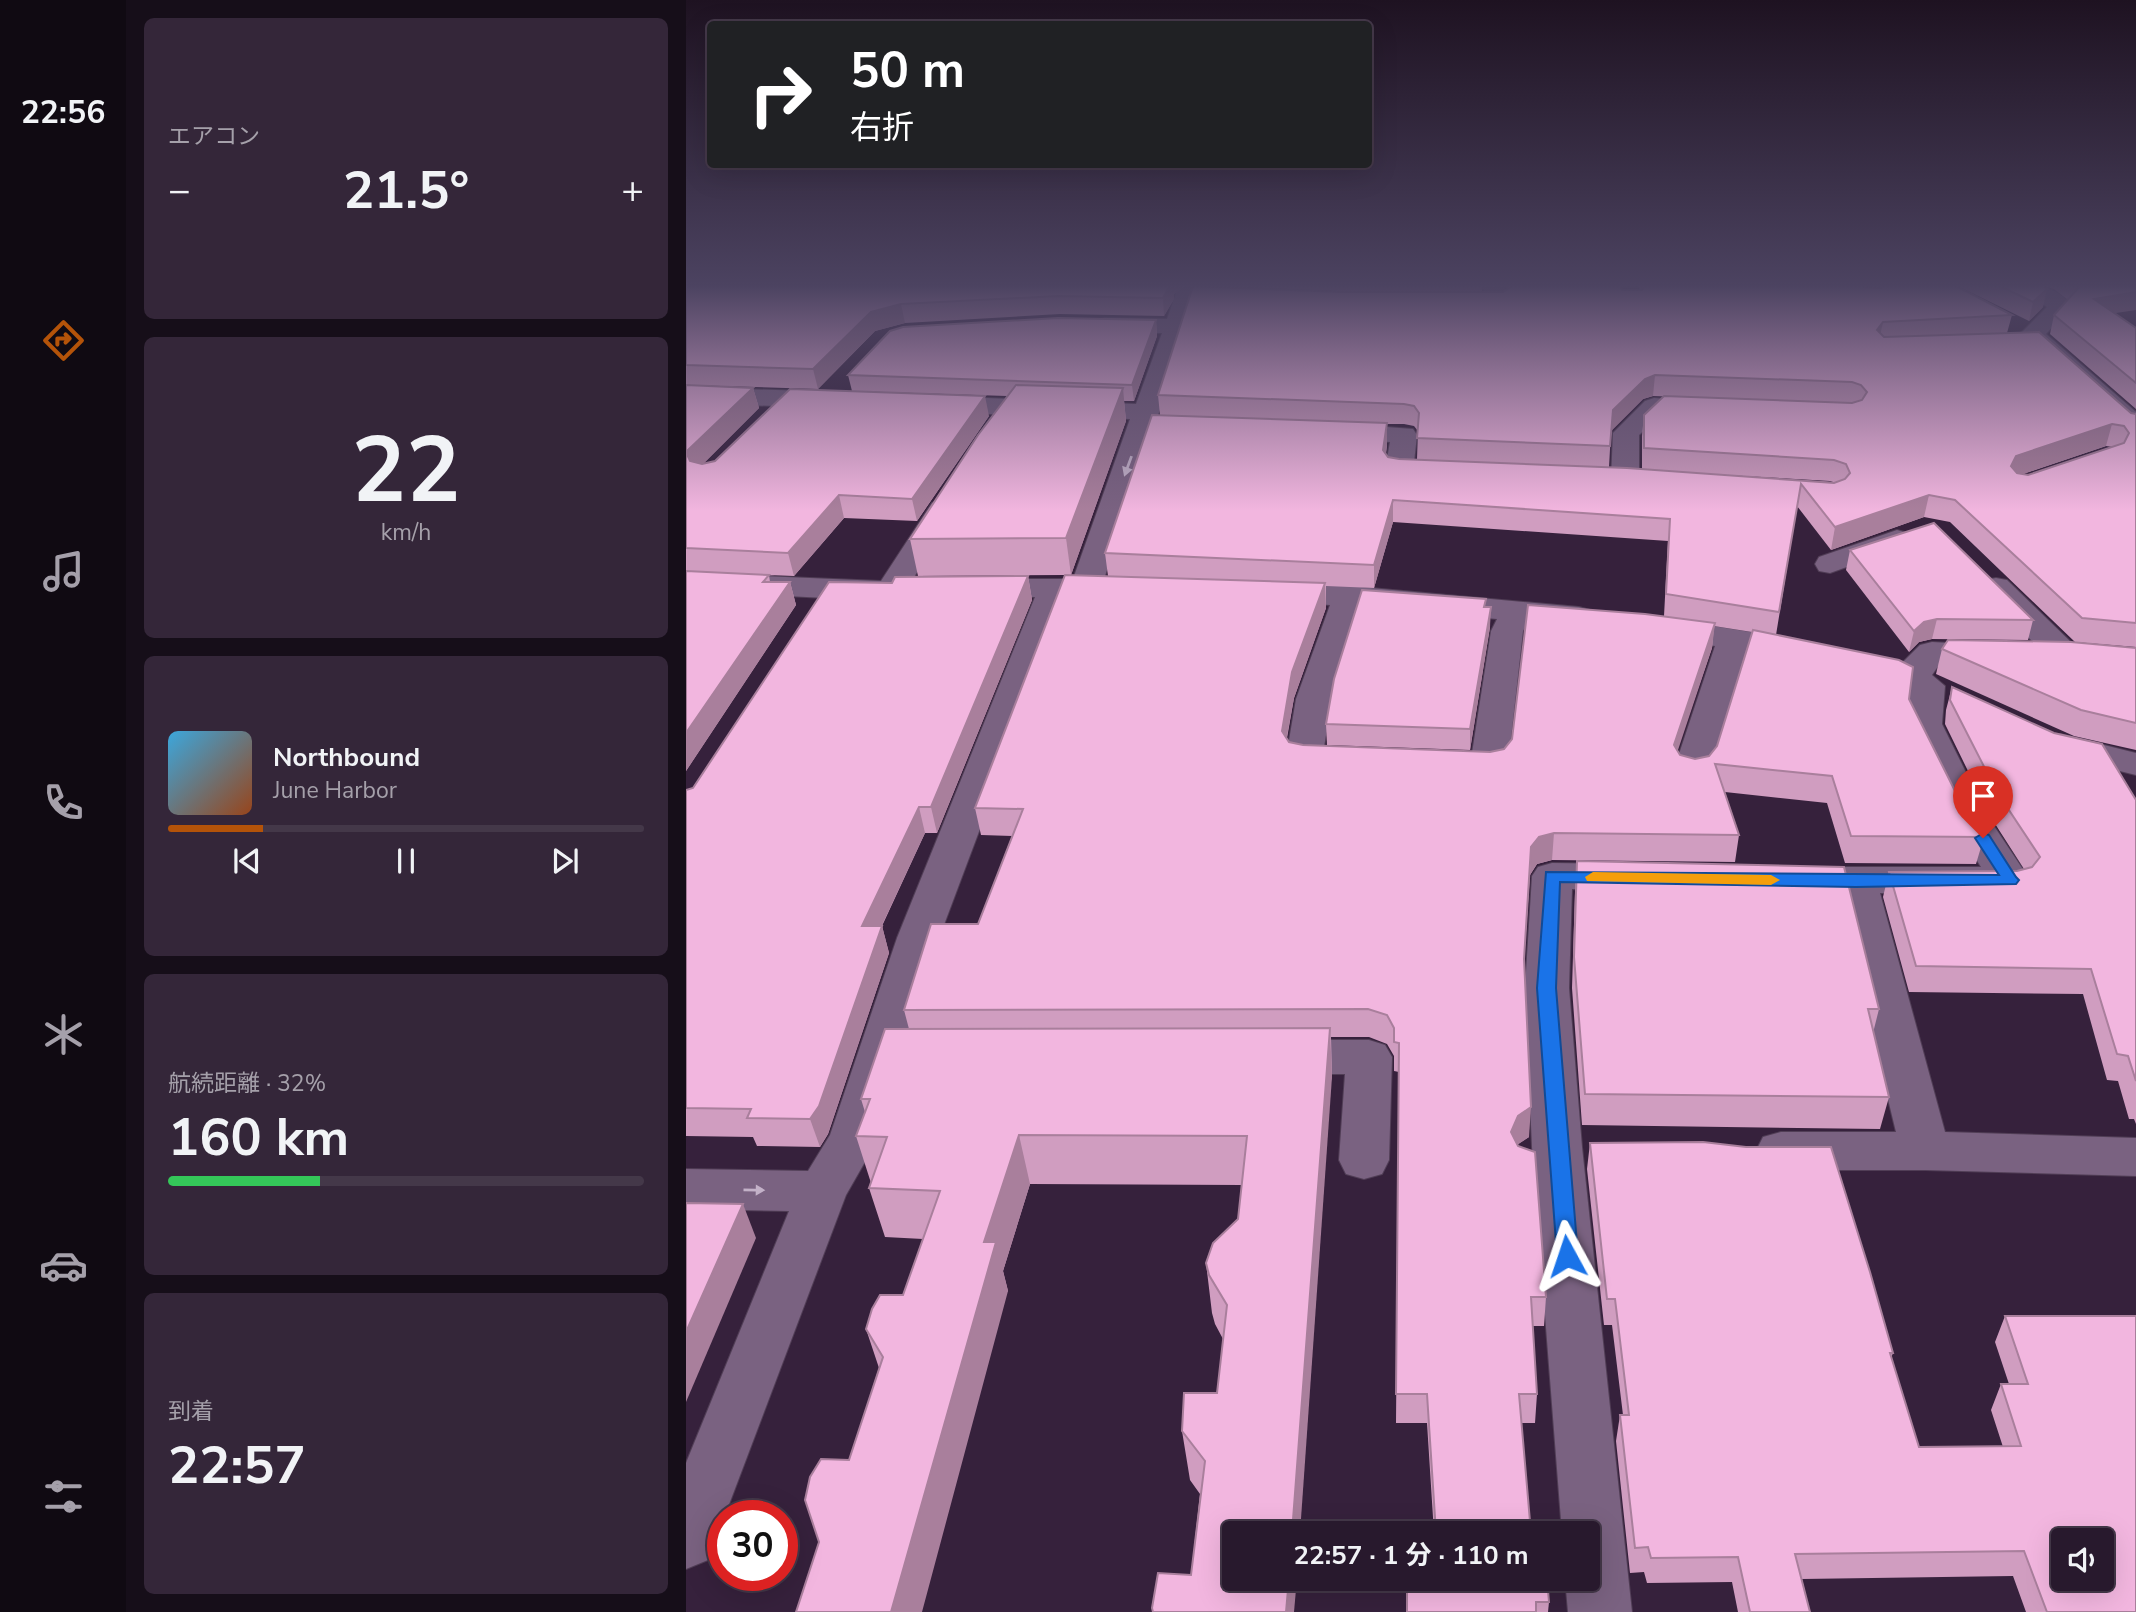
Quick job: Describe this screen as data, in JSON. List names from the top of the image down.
{
  "page": {
    "tabs": "22:56",
    "tile": [
      "エアコン",
      ["22", "km/h"],
      ["航続距離 · 32%", "160 km"],
      ["到着", "22:57"]
    ],
    "turn": ["50 m", "右折"],
    "heat": ["−", "21.5°", "+"],
    "song": ["Northbound", "June Harbor"],
    "limit": "30",
    "trip": "22:57 · 1 分 · 110 m"
  }
}
